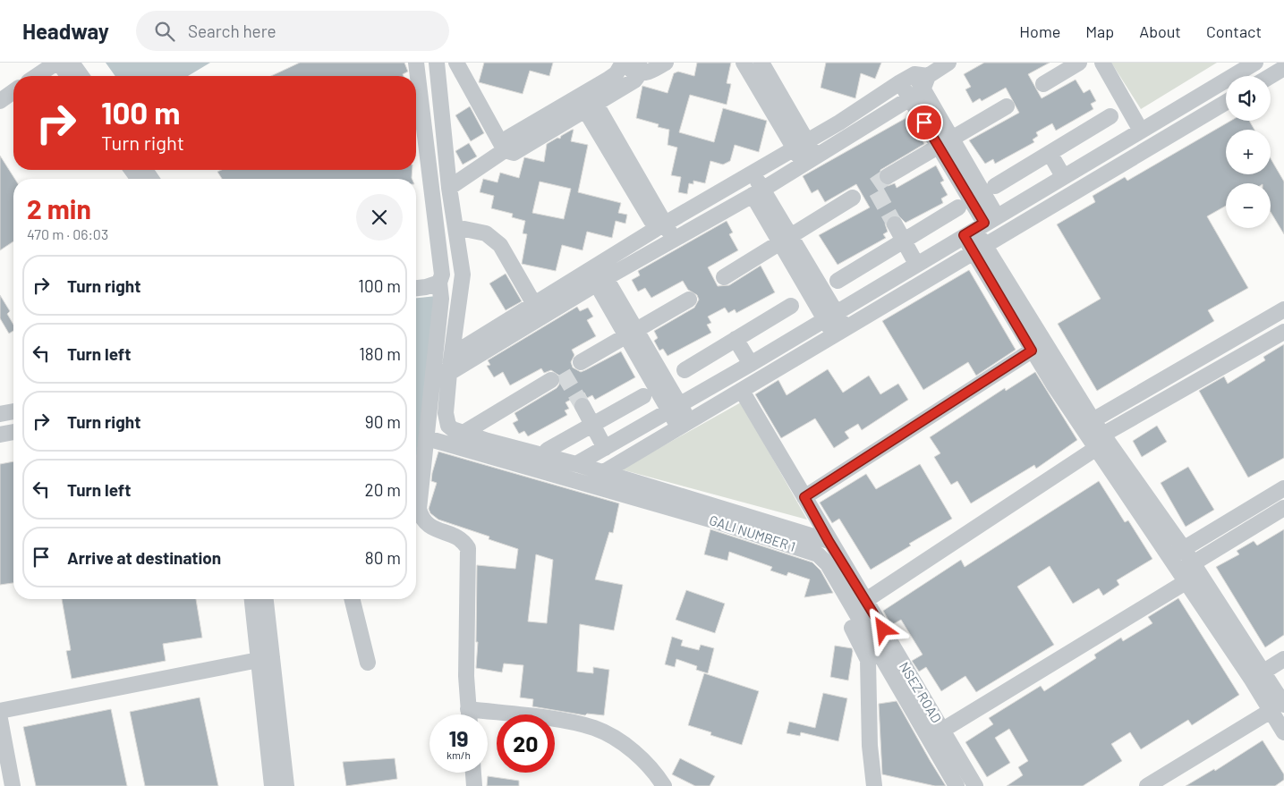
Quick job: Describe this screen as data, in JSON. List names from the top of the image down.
{
  "streets": {
    "street": ["GALI NUMBER 1", "NSEZ ROAD"]
  },
  "page": {
    "header": "Headway",
    "search": "Search here",
    "nav": [
      "Home",
      "Map",
      "About",
      "Contact"
    ],
    "map_buttons": ["+", "−"],
    "turn": ["100 m", "Turn right"],
    "heading": ["2 min", "470 m · 06:03"],
    "list": [
      {
        "name": "Turn right",
        "value": "100 m"
      },
      {
        "name": "Turn left",
        "value": "180 m"
      },
      {
        "name": "Turn right",
        "value": "90 m"
      },
      {
        "name": "Turn left",
        "value": "20 m"
      },
      {
        "name": "Arrive at destination",
        "value": "80 m"
      }
    ],
    "speed": "19 km/h",
    "limit": "20"
  }
}
